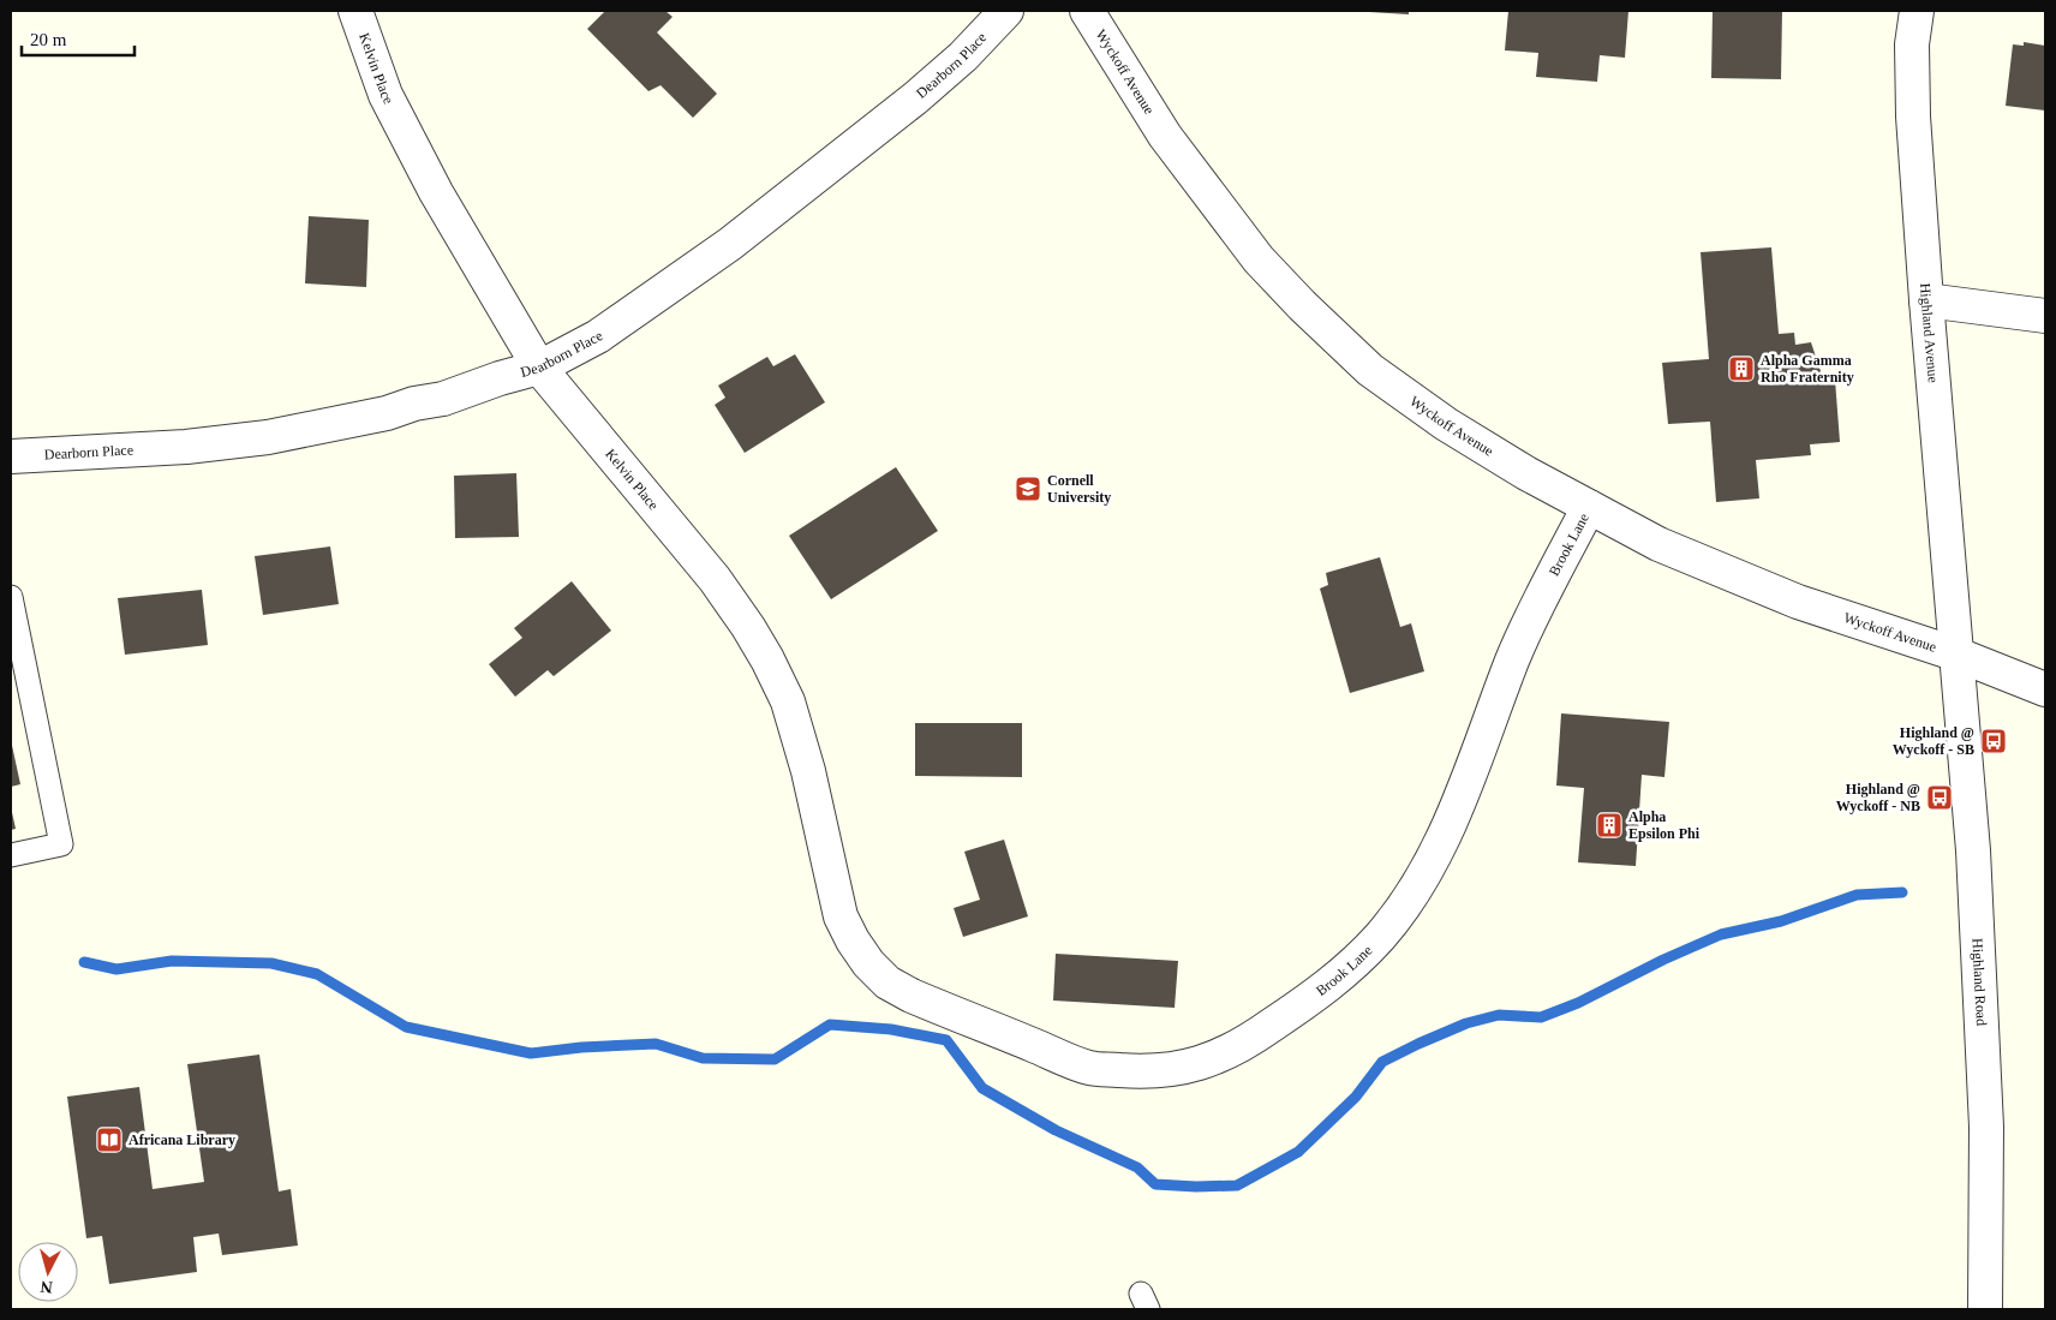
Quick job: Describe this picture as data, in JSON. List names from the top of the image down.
{
  "streets": {
    "street": [
      "Dearborn Place",
      "Kelvin Place",
      "Wyckoff Avenue",
      "Highland Avenue",
      "Brook Lane",
      "Highland Road"
    ]
  },
  "crossings": [
    ["Dearborn Place", "Kelvin Place"],
    ["Kelvin Place", "Brook Lane"],
    ["Wyckoff Avenue", "Highland Avenue"],
    ["Wyckoff Avenue", "Brook Lane"],
    ["Wyckoff Avenue", "Highland Road"],
    ["Highland Avenue", "Highland Road"]
  ],
  "places": {
    "building": ["Alpha Gamma Rho Fraternity", "Alpha Epsilon Phi"],
    "school or university": ["Cornell University"],
    "bus stop": ["Highland @ Wyckoff - SB", "Highland @ Wyckoff - NB"],
    "library": ["Africana Library"]
  },
  "scale_bar": "20 m",
  "north": "bottom"
}
